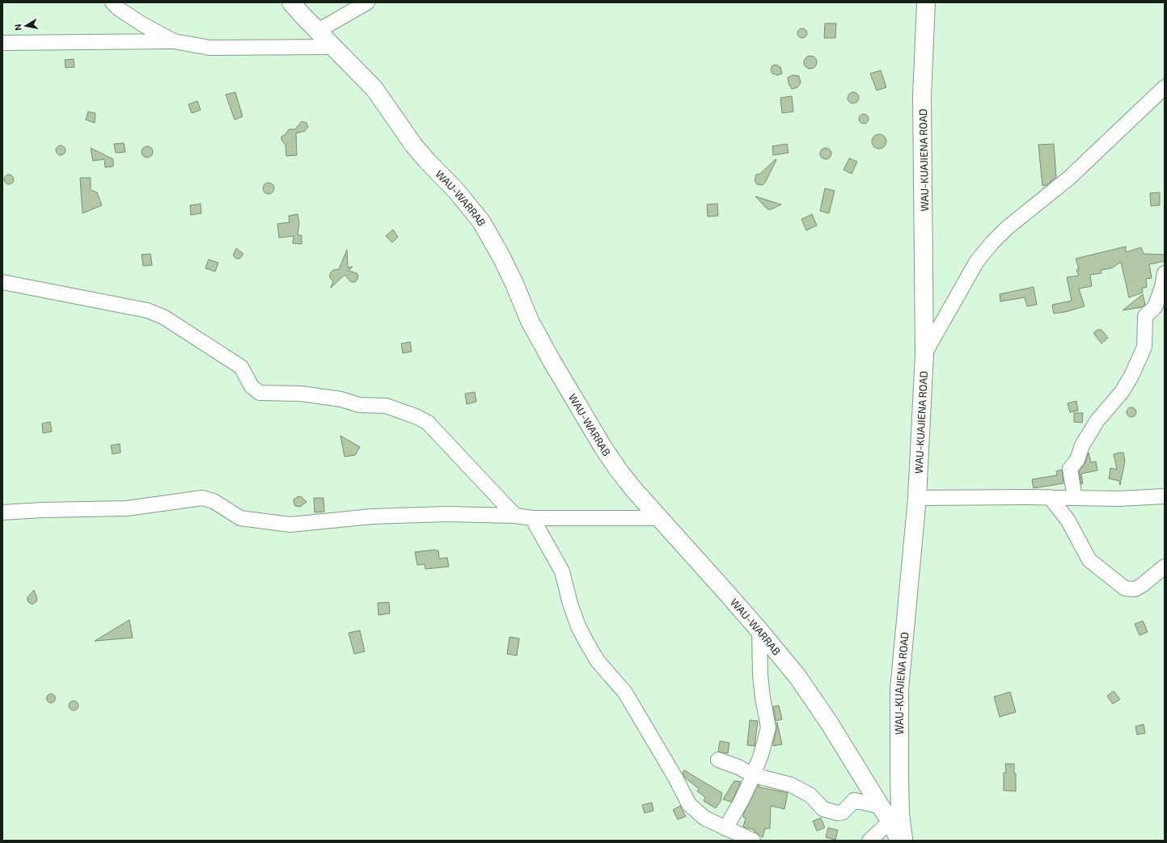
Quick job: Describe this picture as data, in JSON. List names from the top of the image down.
{
  "streets": {
    "main road": ["WAU-KUAJIENA ROAD", "WAU-WARRAB"]
  },
  "north": "left"
}
